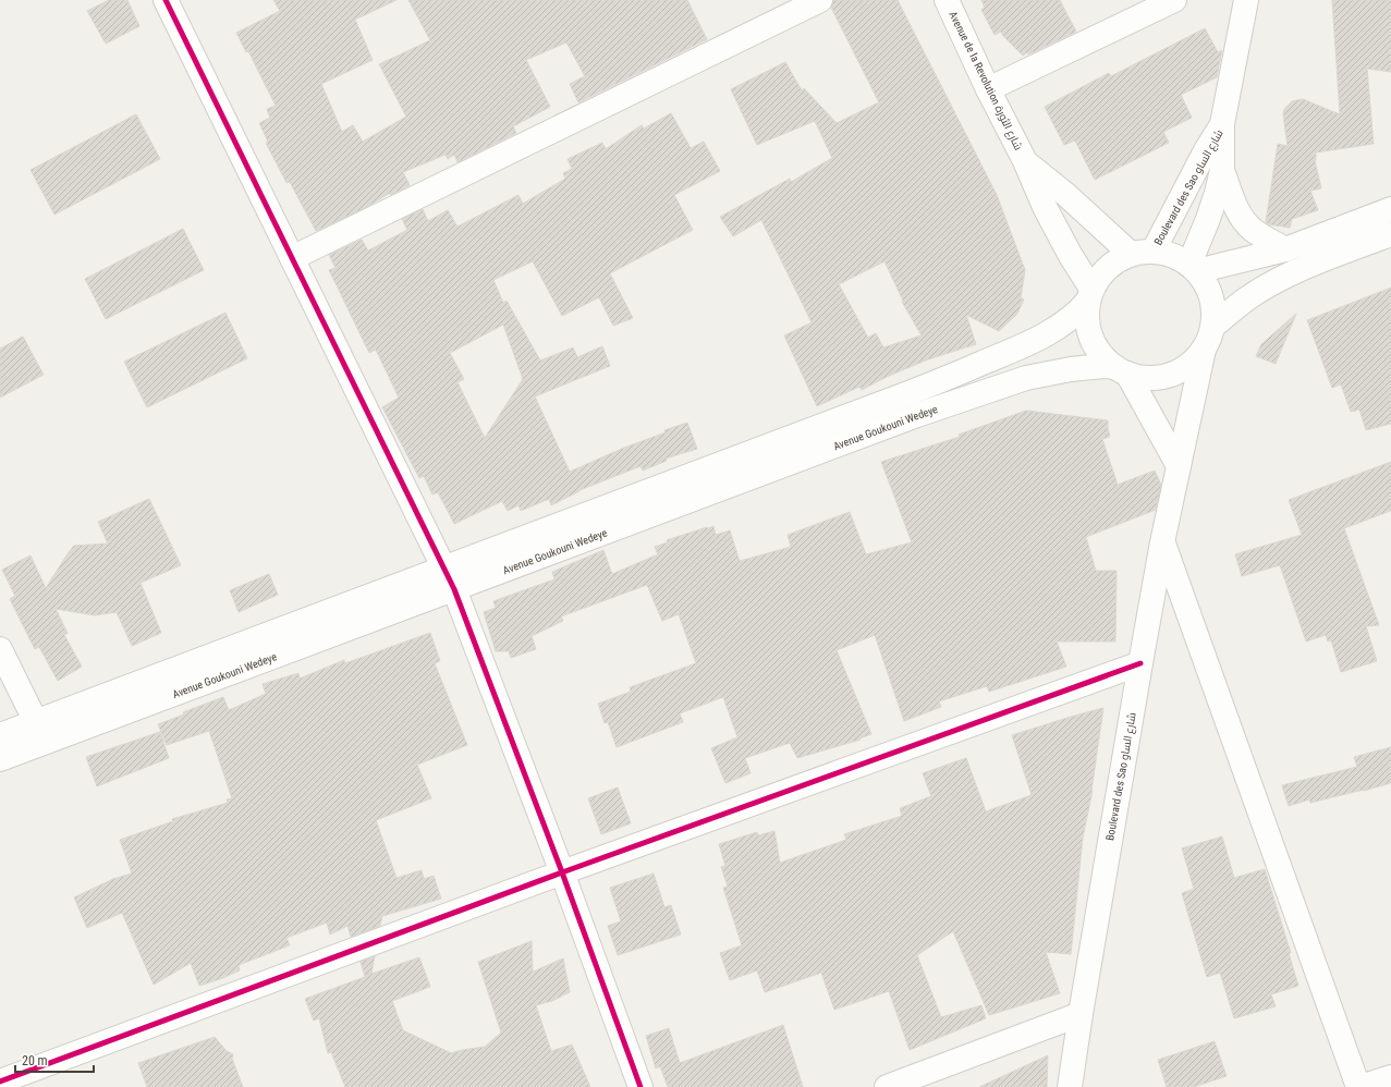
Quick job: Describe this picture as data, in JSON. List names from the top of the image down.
{
  "streets": {
    "street": ["Avenue de la Revolution شارع الثورة", "Boulevard des Sao شارع الساو", "Avenue Goukouni Wedeye"]
  },
  "crossings": [
    ["Avenue de la Revolution شارع الثورة", "Boulevard des Sao شارع الساو"],
    ["Avenue de la Revolution شارع الثورة", "Avenue Goukouni Wedeye"],
    ["Boulevard des Sao شارع الساو", "Avenue Goukouni Wedeye"]
  ],
  "scale_bar": "20 m"
}
